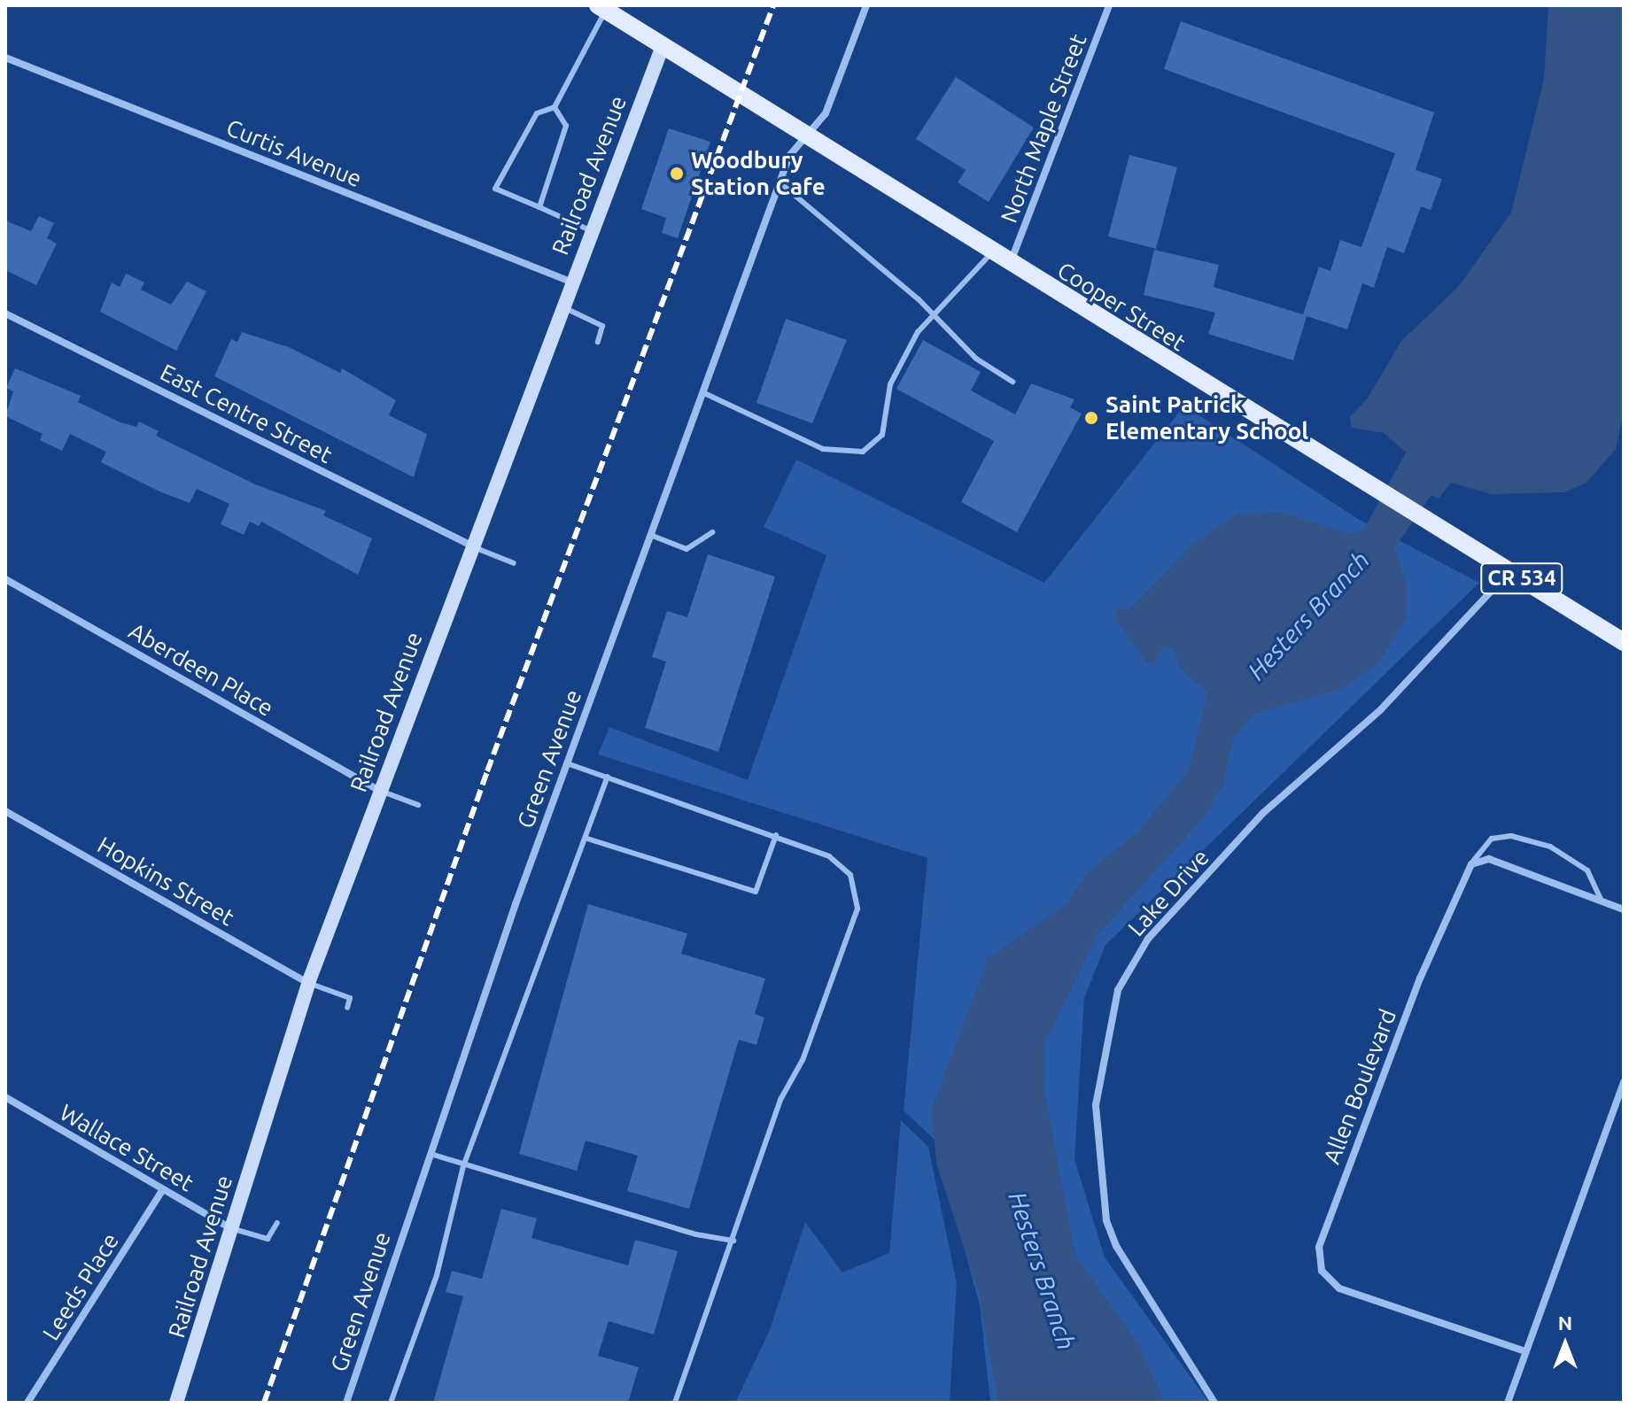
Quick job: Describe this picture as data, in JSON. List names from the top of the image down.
{
  "streets": {
    "main road": ["Cooper Street", "CR 534"],
    "street": [
      "North Maple Street",
      "Curtis Avenue",
      "Railroad Avenue",
      "East Centre Street",
      "Aberdeen Place",
      "Green Avenue",
      "Hopkins Street",
      "Lake Drive",
      "Allen Boulevard",
      "Wallace Street",
      "Leeds Place"
    ]
  },
  "crossings": [
    ["North Maple Street", "Cooper Street"],
    ["Curtis Avenue", "Railroad Avenue"],
    ["Railroad Avenue", "Cooper Street"],
    ["Railroad Avenue", "East Centre Street"],
    ["Railroad Avenue", "Aberdeen Place"],
    ["Railroad Avenue", "Hopkins Street"],
    ["Railroad Avenue", "Wallace Street"],
    ["Cooper Street", "Green Avenue"],
    ["Cooper Street", "Lake Drive"],
    ["Wallace Street", "Leeds Place"]
  ],
  "water": ["Hesters Branch"],
  "places": ["Woodbury Station Cafe", "Saint Patrick Elementary School"],
  "north": "top"
}
